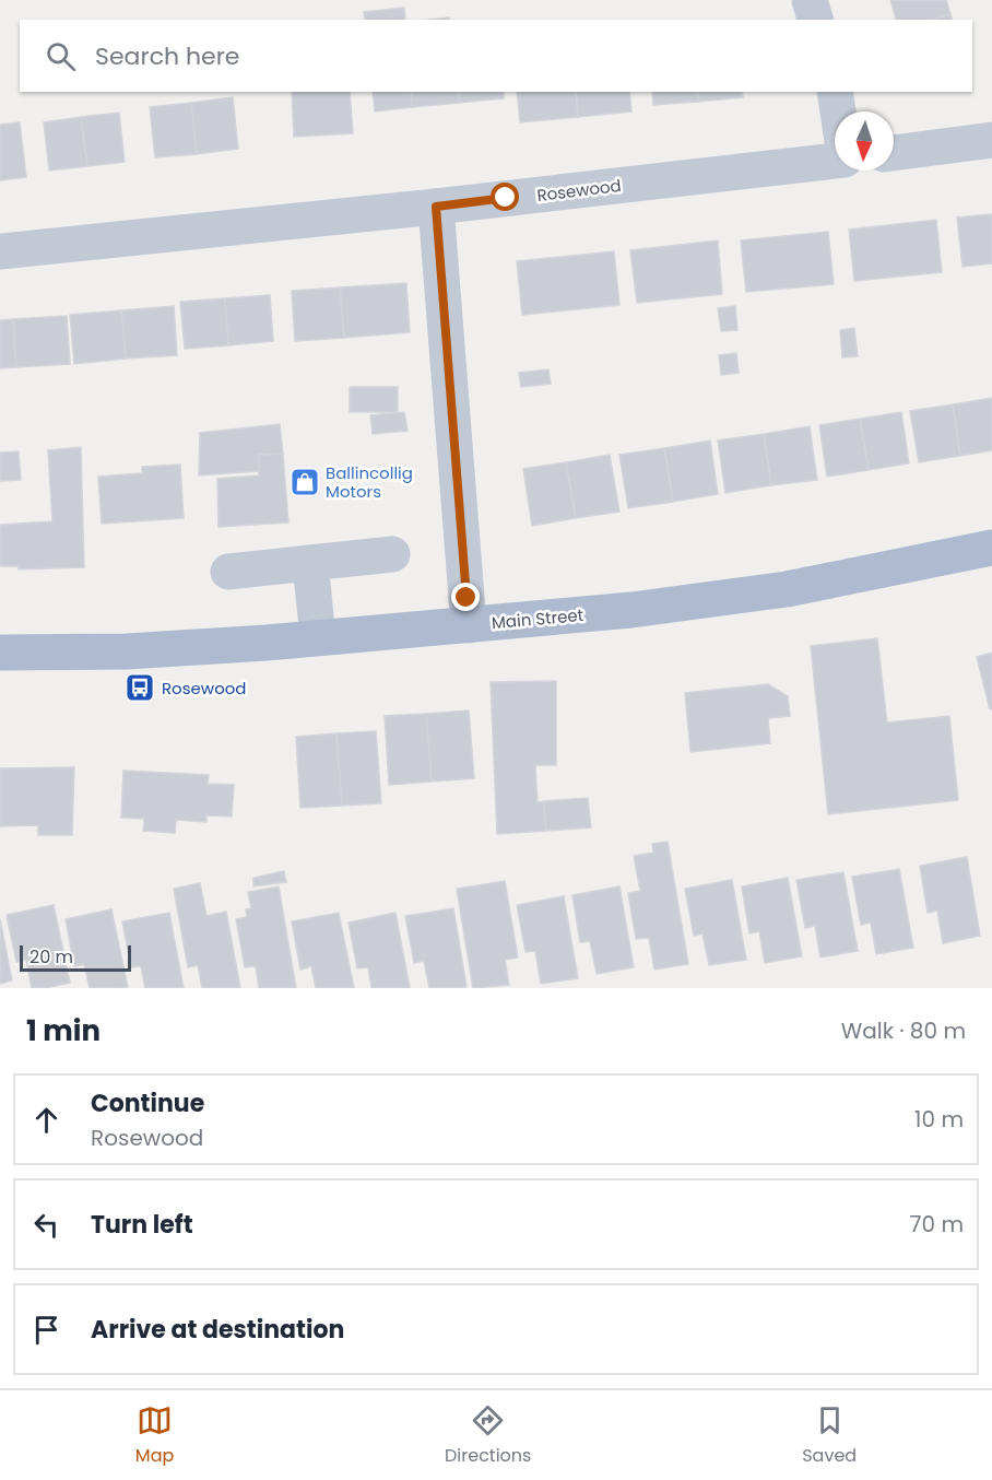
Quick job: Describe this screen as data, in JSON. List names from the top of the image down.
{
  "streets": {
    "main road": ["Main Street"],
    "street": ["Rosewood"]
  },
  "places": {
    "shop": ["Ballincollig Motors"],
    "bus stop": ["Rosewood"]
  },
  "scale_bar": "20 m",
  "north": "bottom",
  "page": {
    "search": "Search here",
    "scale": "20 m",
    "heading": ["1 min", "Walk · 80 m"],
    "list": [
      ["Continue", "Rosewood", "10 m"],
      ["Turn left", "70 m"],
      "Arrive at destination"
    ],
    "nav": ["Map", "Directions", "Saved"]
  }
}
